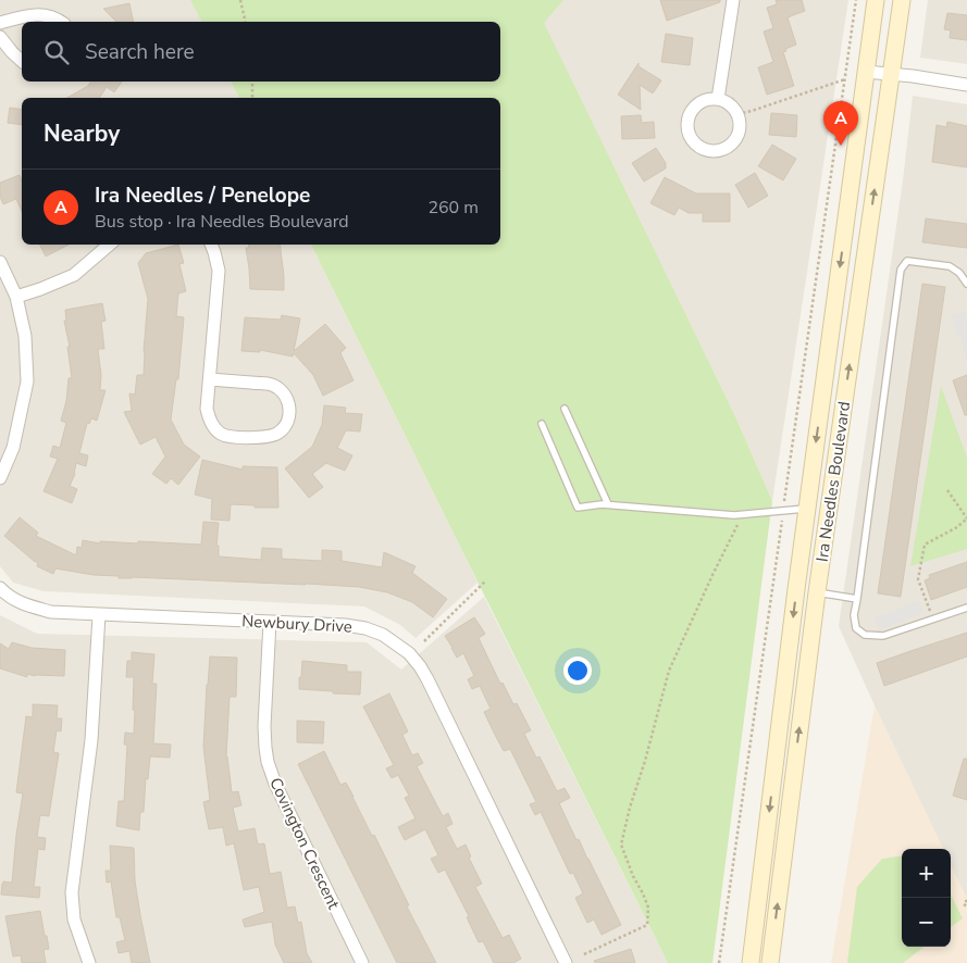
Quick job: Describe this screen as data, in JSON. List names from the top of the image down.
{
  "streets": {
    "main road": ["Ira Needles Boulevard"],
    "street": ["Newbury Drive", "Covington Crescent"]
  },
  "crossings": [
    ["Newbury Drive", "Covington Crescent"]
  ],
  "page": {
    "search": "Search here",
    "heading": "Nearby",
    "pins": "A",
    "list": [
      {
        "mark": "A",
        "name": "Ira Needles / Penelope",
        "note": "Bus stop · Ira Needles Boulevard",
        "value": "260 m"
      }
    ],
    "map_buttons": ["+", "−"]
  }
}
